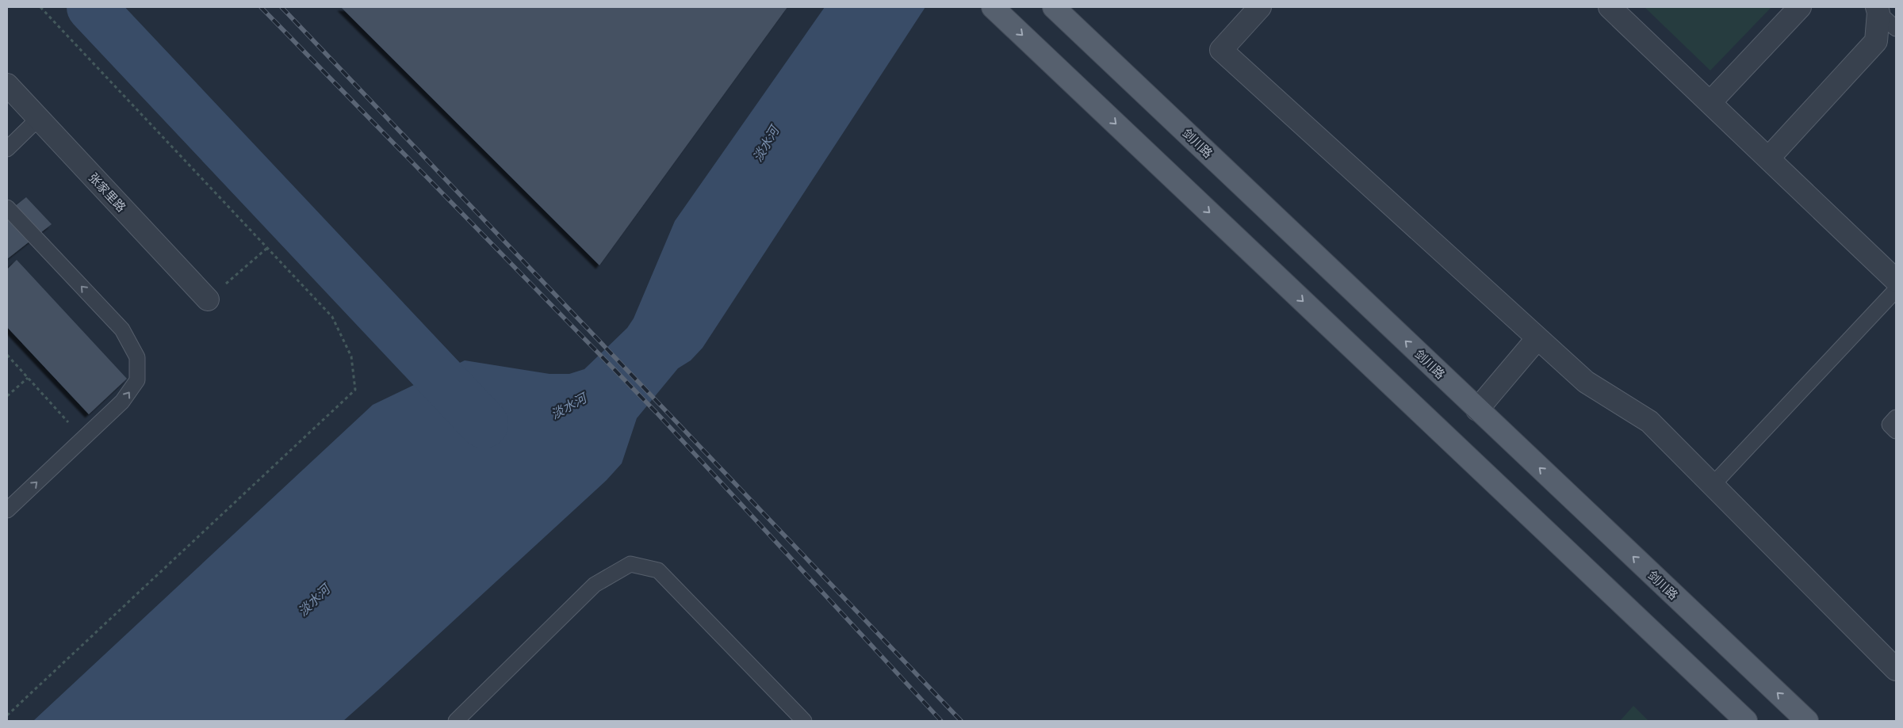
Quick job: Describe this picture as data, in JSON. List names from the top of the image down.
{
  "streets": {
    "main road": ["剑川路"],
    "street": ["张家里路"]
  },
  "water": ["淡水河"]
}
